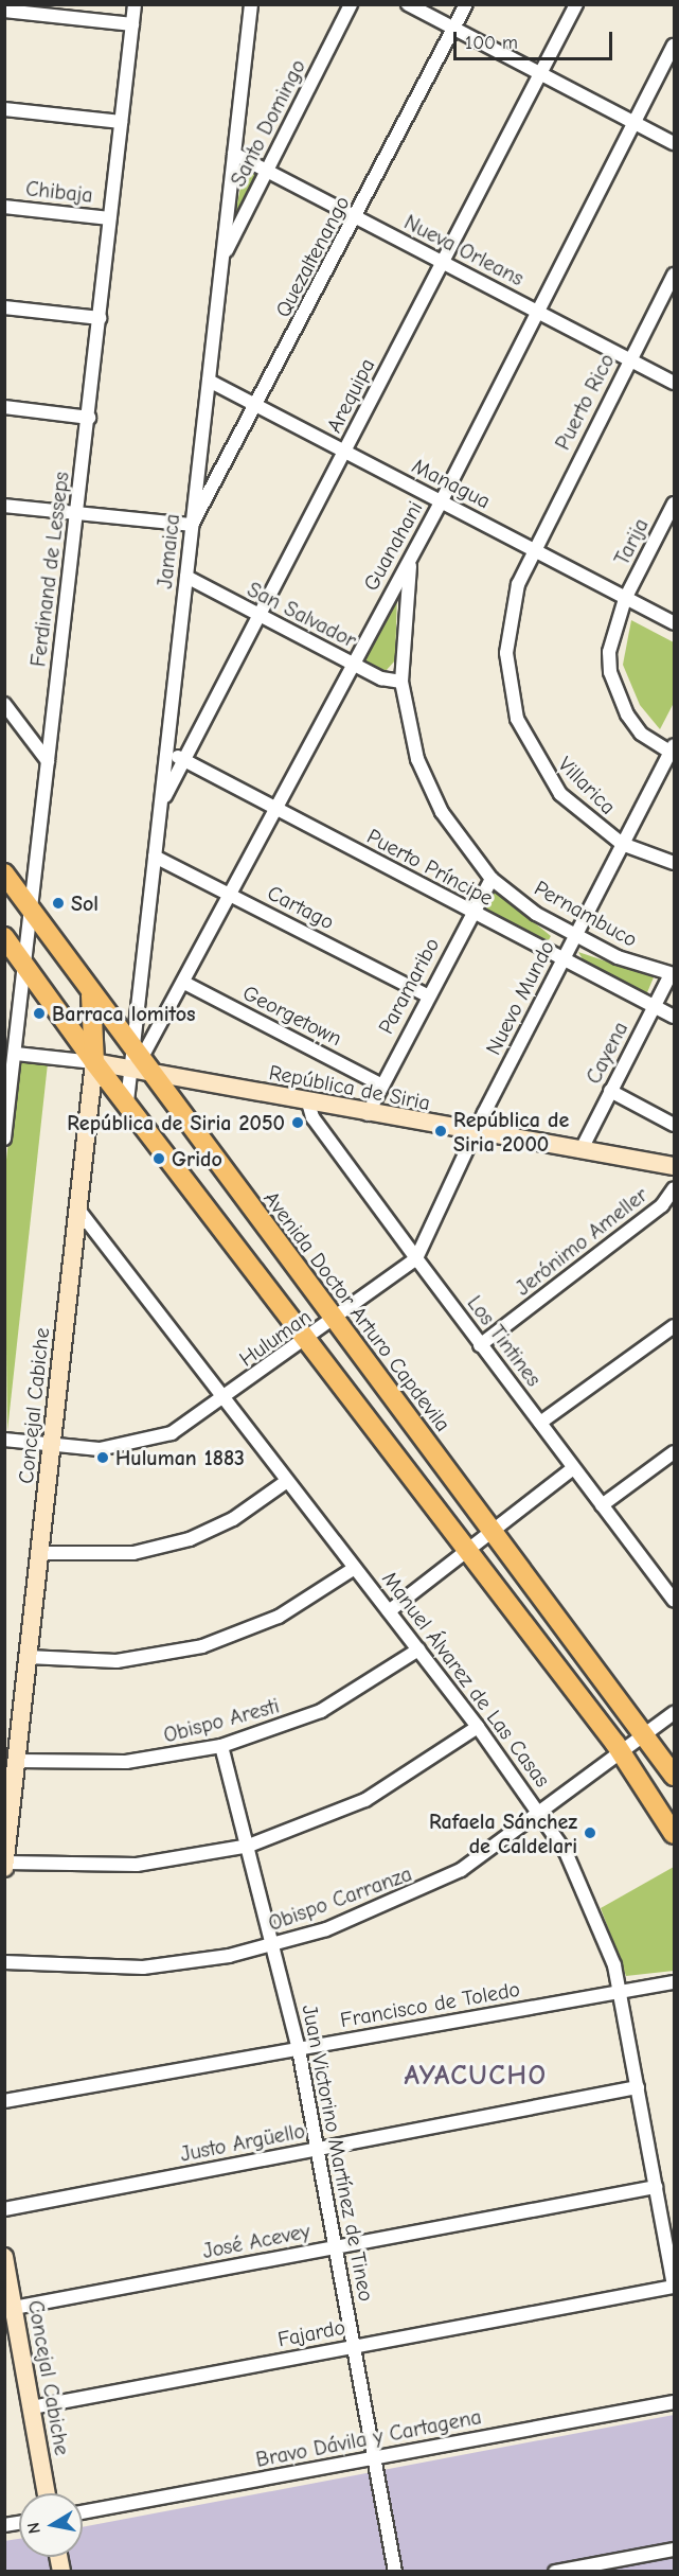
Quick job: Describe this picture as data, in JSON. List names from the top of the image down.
{
  "streets": {
    "main road": ["República de Siria", "Avenida Doctor Arturo Capdevila", "Concejal Cabiche"],
    "street": [
      "Santo Domingo",
      "Chibaja",
      "Nueva Orleans",
      "Quezaltenango",
      "Arequipa",
      "Puerto Rico",
      "Managua",
      "Tarija",
      "Guanahani",
      "Jamaica",
      "Ferdinand de Lesseps",
      "San Salvador",
      "Villarica",
      "Puerto Príncipe",
      "Cartago",
      "Pernambuco",
      "Paramaribo",
      "Nuevo Mundo",
      "Georgetown",
      "Cayena",
      "Jerónimo Ameller",
      "Huluman",
      "Los Tintines",
      "Manuel Álvarez de Las Casas",
      "Obispo Aresti",
      "Obispo Carranza",
      "Francisco de Toledo",
      "Justo Argüello",
      "Juan Victorino Martínez de Tineo",
      "José Acevey",
      "Fajardo",
      "Bravo Dávila y Cartagena"
    ]
  },
  "crossings": [
    ["Santo Domingo", "Nueva Orleans"],
    ["Santo Domingo", "Jamaica"],
    ["Chibaja", "Ferdinand de Lesseps"],
    ["Nueva Orleans", "Quezaltenango"],
    ["Nueva Orleans", "Arequipa"],
    ["Nueva Orleans", "Puerto Rico"],
    ["Nueva Orleans", "Guanahani"],
    ["Nueva Orleans", "Jamaica"],
    ["Quezaltenango", "Managua"],
    ["Quezaltenango", "Jamaica"],
    ["Arequipa", "Managua"],
    ["Arequipa", "Jamaica"],
    ["Arequipa", "San Salvador"],
    ["Arequipa", "Puerto Príncipe"],
    ["Puerto Rico", "Managua"],
    ["Puerto Rico", "Villarica"],
    ["Managua", "Tarija"],
    ["Managua", "Guanahani"],
    ["Managua", "Jamaica"],
    ["Managua", "Villarica"],
    ["Tarija", "Nuevo Mundo"],
    ["Guanahani", "Jamaica"],
    ["Guanahani", "San Salvador"],
    ["Guanahani", "Puerto Príncipe"],
    ["Guanahani", "Cartago"],
    ["Guanahani", "Pernambuco"],
    ["Guanahani", "Georgetown"],
    ["Guanahani", "República de Siria"],
    ["Guanahani", "Avenida Doctor Arturo Capdevila"],
    ["Jamaica", "San Salvador"],
    ["Jamaica", "Puerto Príncipe"],
    ["Jamaica", "Cartago"],
    ["Jamaica", "República de Siria"],
    ["Jamaica", "Avenida Doctor Arturo Capdevila"],
    ["Ferdinand de Lesseps", "República de Siria"],
    ["Ferdinand de Lesseps", "Avenida Doctor Arturo Capdevila"],
    ["San Salvador", "Pernambuco"],
    ["Villarica", "Nuevo Mundo"],
    ["Puerto Príncipe", "Paramaribo"],
    ["Puerto Príncipe", "Nuevo Mundo"],
    ["Puerto Príncipe", "Cayena"],
    ["Cartago", "Paramaribo"],
    ["Pernambuco", "Paramaribo"],
    ["Pernambuco", "Nuevo Mundo"],
    ["Pernambuco", "Cayena"],
    ["Paramaribo", "Georgetown"],
    ["Paramaribo", "República de Siria"],
    ["Nuevo Mundo", "República de Siria"],
    ["Nuevo Mundo", "Huluman"],
    ["Cayena", "República de Siria"],
    ["República de Siria", "Avenida Doctor Arturo Capdevila"],
    ["República de Siria", "Huluman"],
    ["República de Siria", "Los Tintines"],
    ["República de Siria", "Concejal Cabiche"],
    ["Jerónimo Ameller", "Los Tintines"],
    ["Avenida Doctor Arturo Capdevila", "Huluman"],
    ["Avenida Doctor Arturo Capdevila", "Obispo Carranza"],
    ["Huluman", "Los Tintines"],
    ["Huluman", "Concejal Cabiche"],
    ["Huluman", "Manuel Álvarez de Las Casas"],
    ["Concejal Cabiche", "Manuel Álvarez de Las Casas"],
    ["Concejal Cabiche", "Obispo Aresti"],
    ["Concejal Cabiche", "José Acevey"],
    ["Concejal Cabiche", "Fajardo"],
    ["Manuel Álvarez de Las Casas", "Obispo Aresti"],
    ["Manuel Álvarez de Las Casas", "Obispo Carranza"],
    ["Manuel Álvarez de Las Casas", "Francisco de Toledo"],
    ["Manuel Álvarez de Las Casas", "Justo Argüello"],
    ["Manuel Álvarez de Las Casas", "José Acevey"],
    ["Manuel Álvarez de Las Casas", "Fajardo"],
    ["Obispo Aresti", "Juan Victorino Martínez de Tineo"],
    ["Obispo Carranza", "Juan Victorino Martínez de Tineo"],
    ["Francisco de Toledo", "Juan Victorino Martínez de Tineo"],
    ["Justo Argüello", "Juan Victorino Martínez de Tineo"],
    ["Juan Victorino Martínez de Tineo", "José Acevey"],
    ["Juan Victorino Martínez de Tineo", "Fajardo"],
    ["Juan Victorino Martínez de Tineo", "Bravo Dávila y Cartagena"]
  ],
  "districts": ["AYACUCHO"],
  "places": [
    "Sol",
    "Barraca lomitos",
    "República de Siria 2050",
    "República de Siria 2000",
    "Grido",
    "Huluman 1883",
    "Rafaela Sánchez de Caldelari"
  ],
  "scale_bar": "100 m",
  "north": "left"
}
